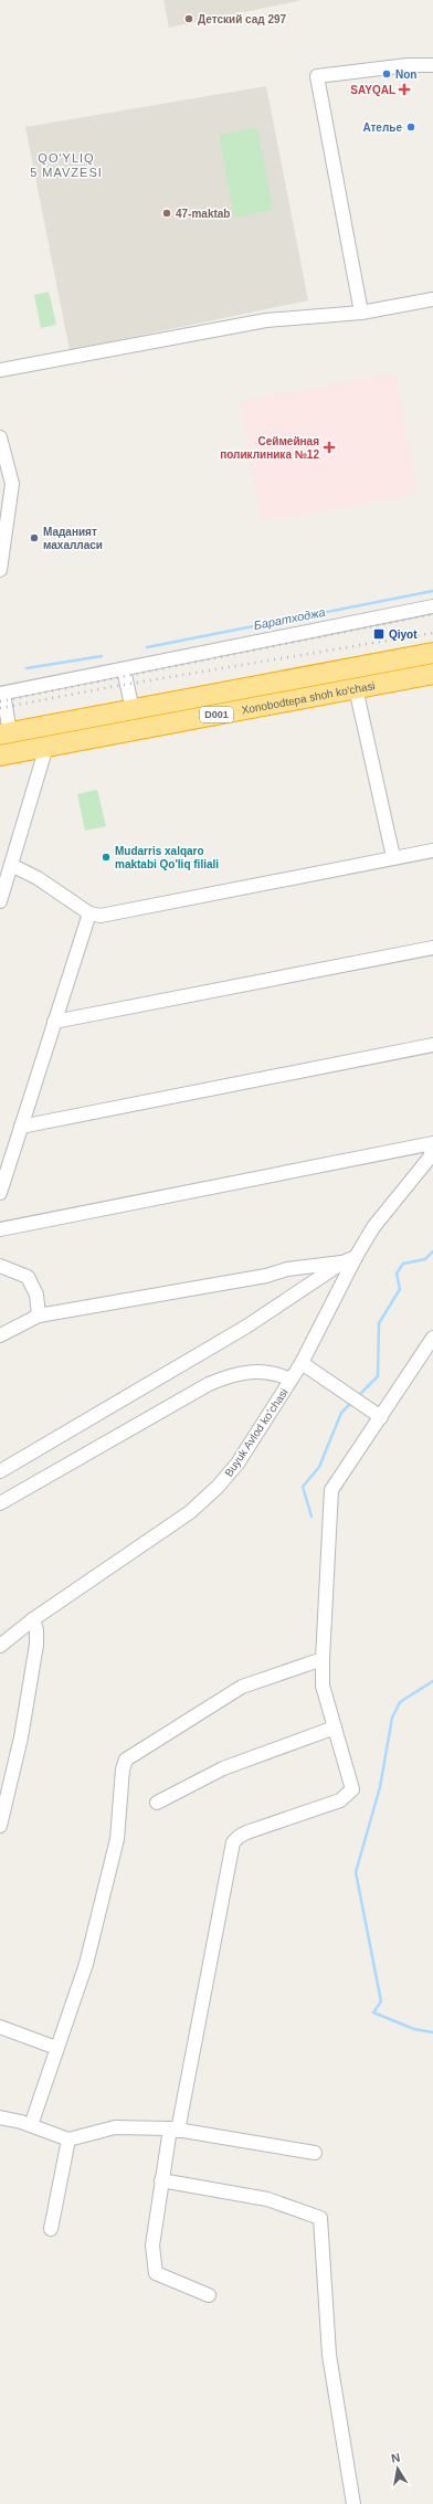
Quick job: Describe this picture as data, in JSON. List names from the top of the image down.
{
  "streets": {
    "highway": ["Xonobodtepa shoh ko'chasi", "D001"],
    "street": ["Buyuk Avlod koʻchasi"]
  },
  "districts": ["QO'YLIQ 5 MAVZESI"],
  "water": ["Баратходжа"],
  "places": {
    "other": [
      "Детский сад 297",
      "Non",
      "Ателье",
      "47-maktab",
      "Маданият махалласи",
      "Mudarris xalqaro maktabi Qo'liq filiali"
    ],
    "health": ["SAYQAL", "Сеймейная поликлиника №12"],
    "transit": ["Qiyot"]
  },
  "north": "top"
}
